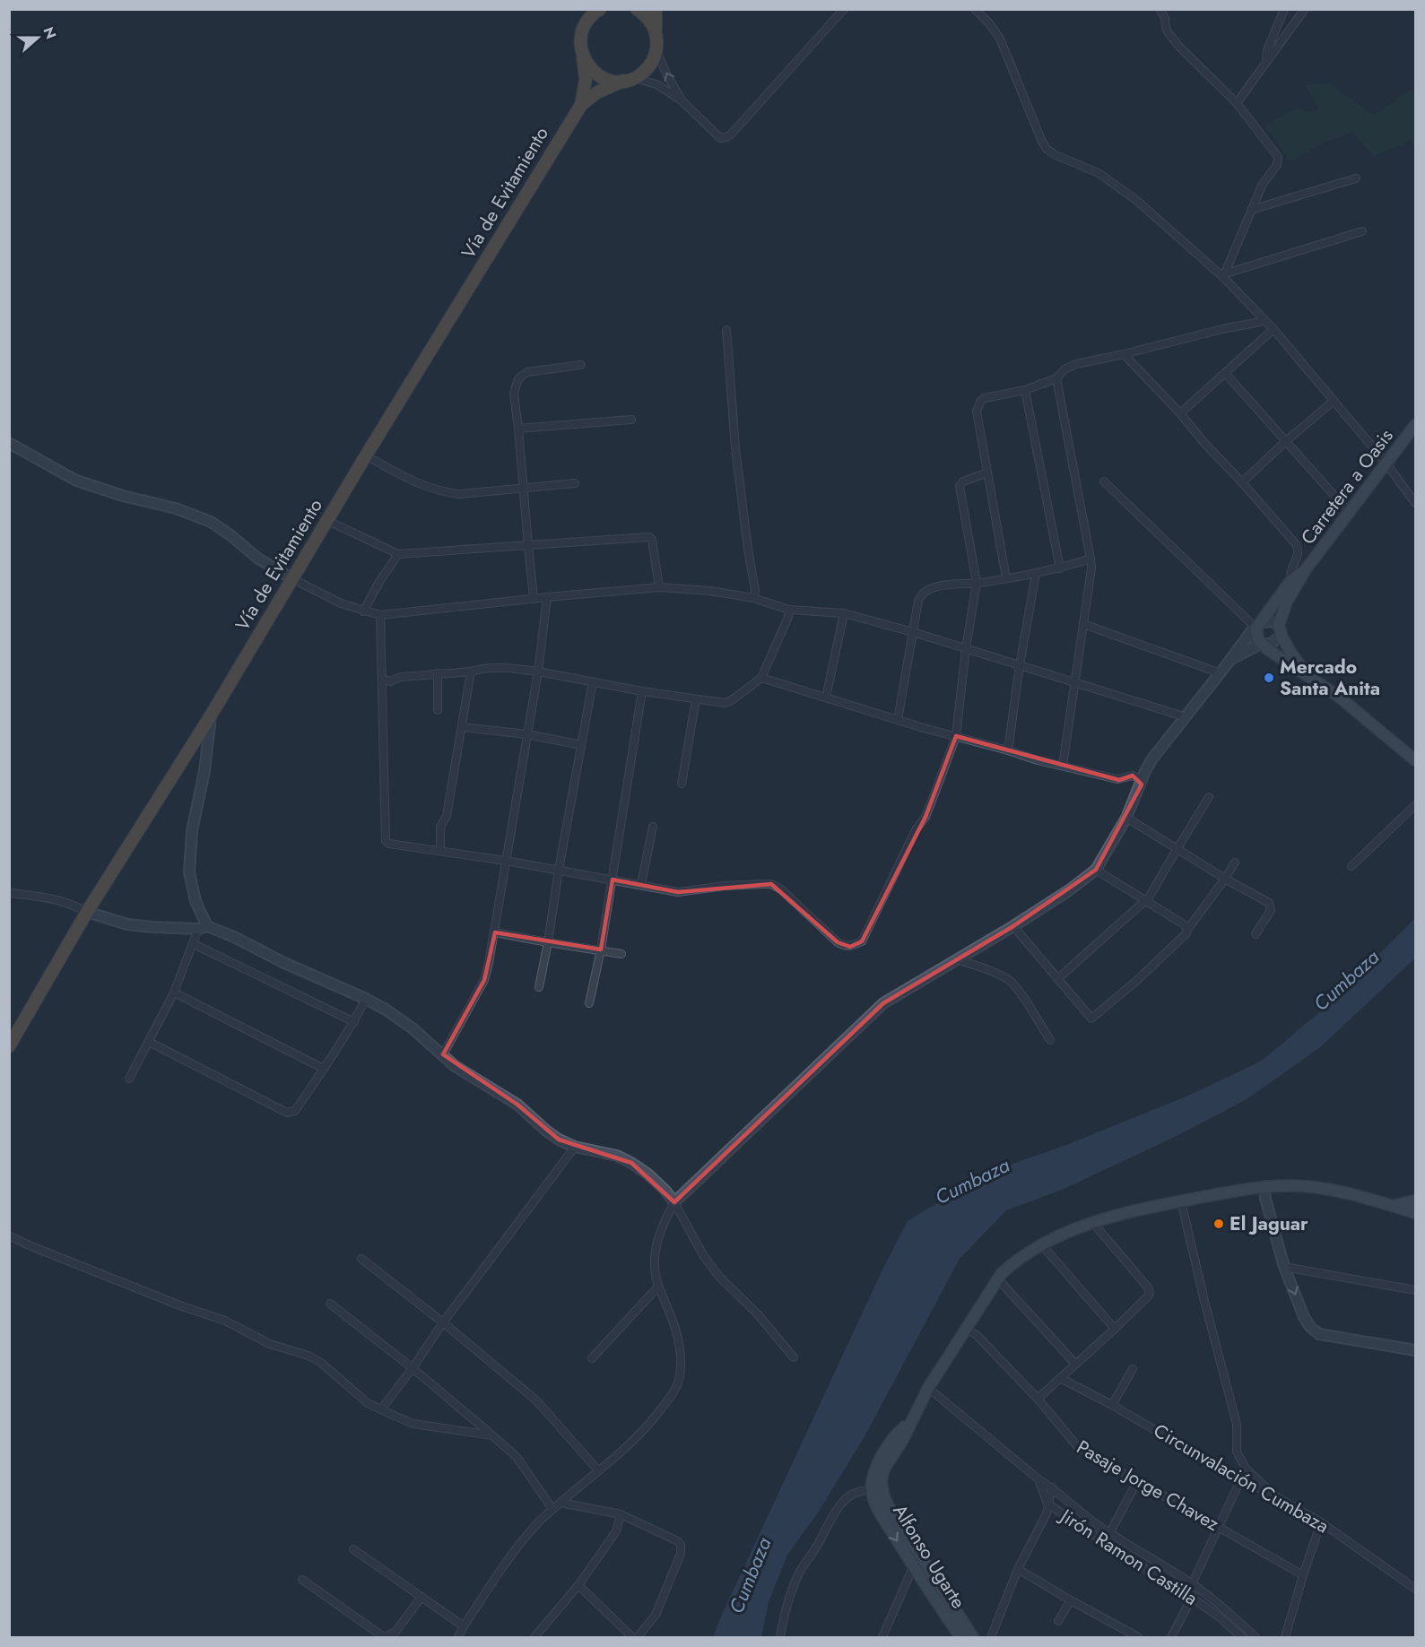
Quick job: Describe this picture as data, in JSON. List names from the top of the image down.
{
  "streets": {
    "highway": ["Vía de Evitamiento"],
    "main road": ["Carretera a Oasis", "Alfonso Ugarte"],
    "street": ["Circunvalación Cumbaza", "Pasaje Jorge Chavez", "Jirón Ramon Castilla"]
  },
  "one_way": ["Alfonso Ugarte"],
  "water": ["Cumbaza"],
  "places": ["Mercado Santa Anita", "El Jaguar"],
  "north": "right"
}
